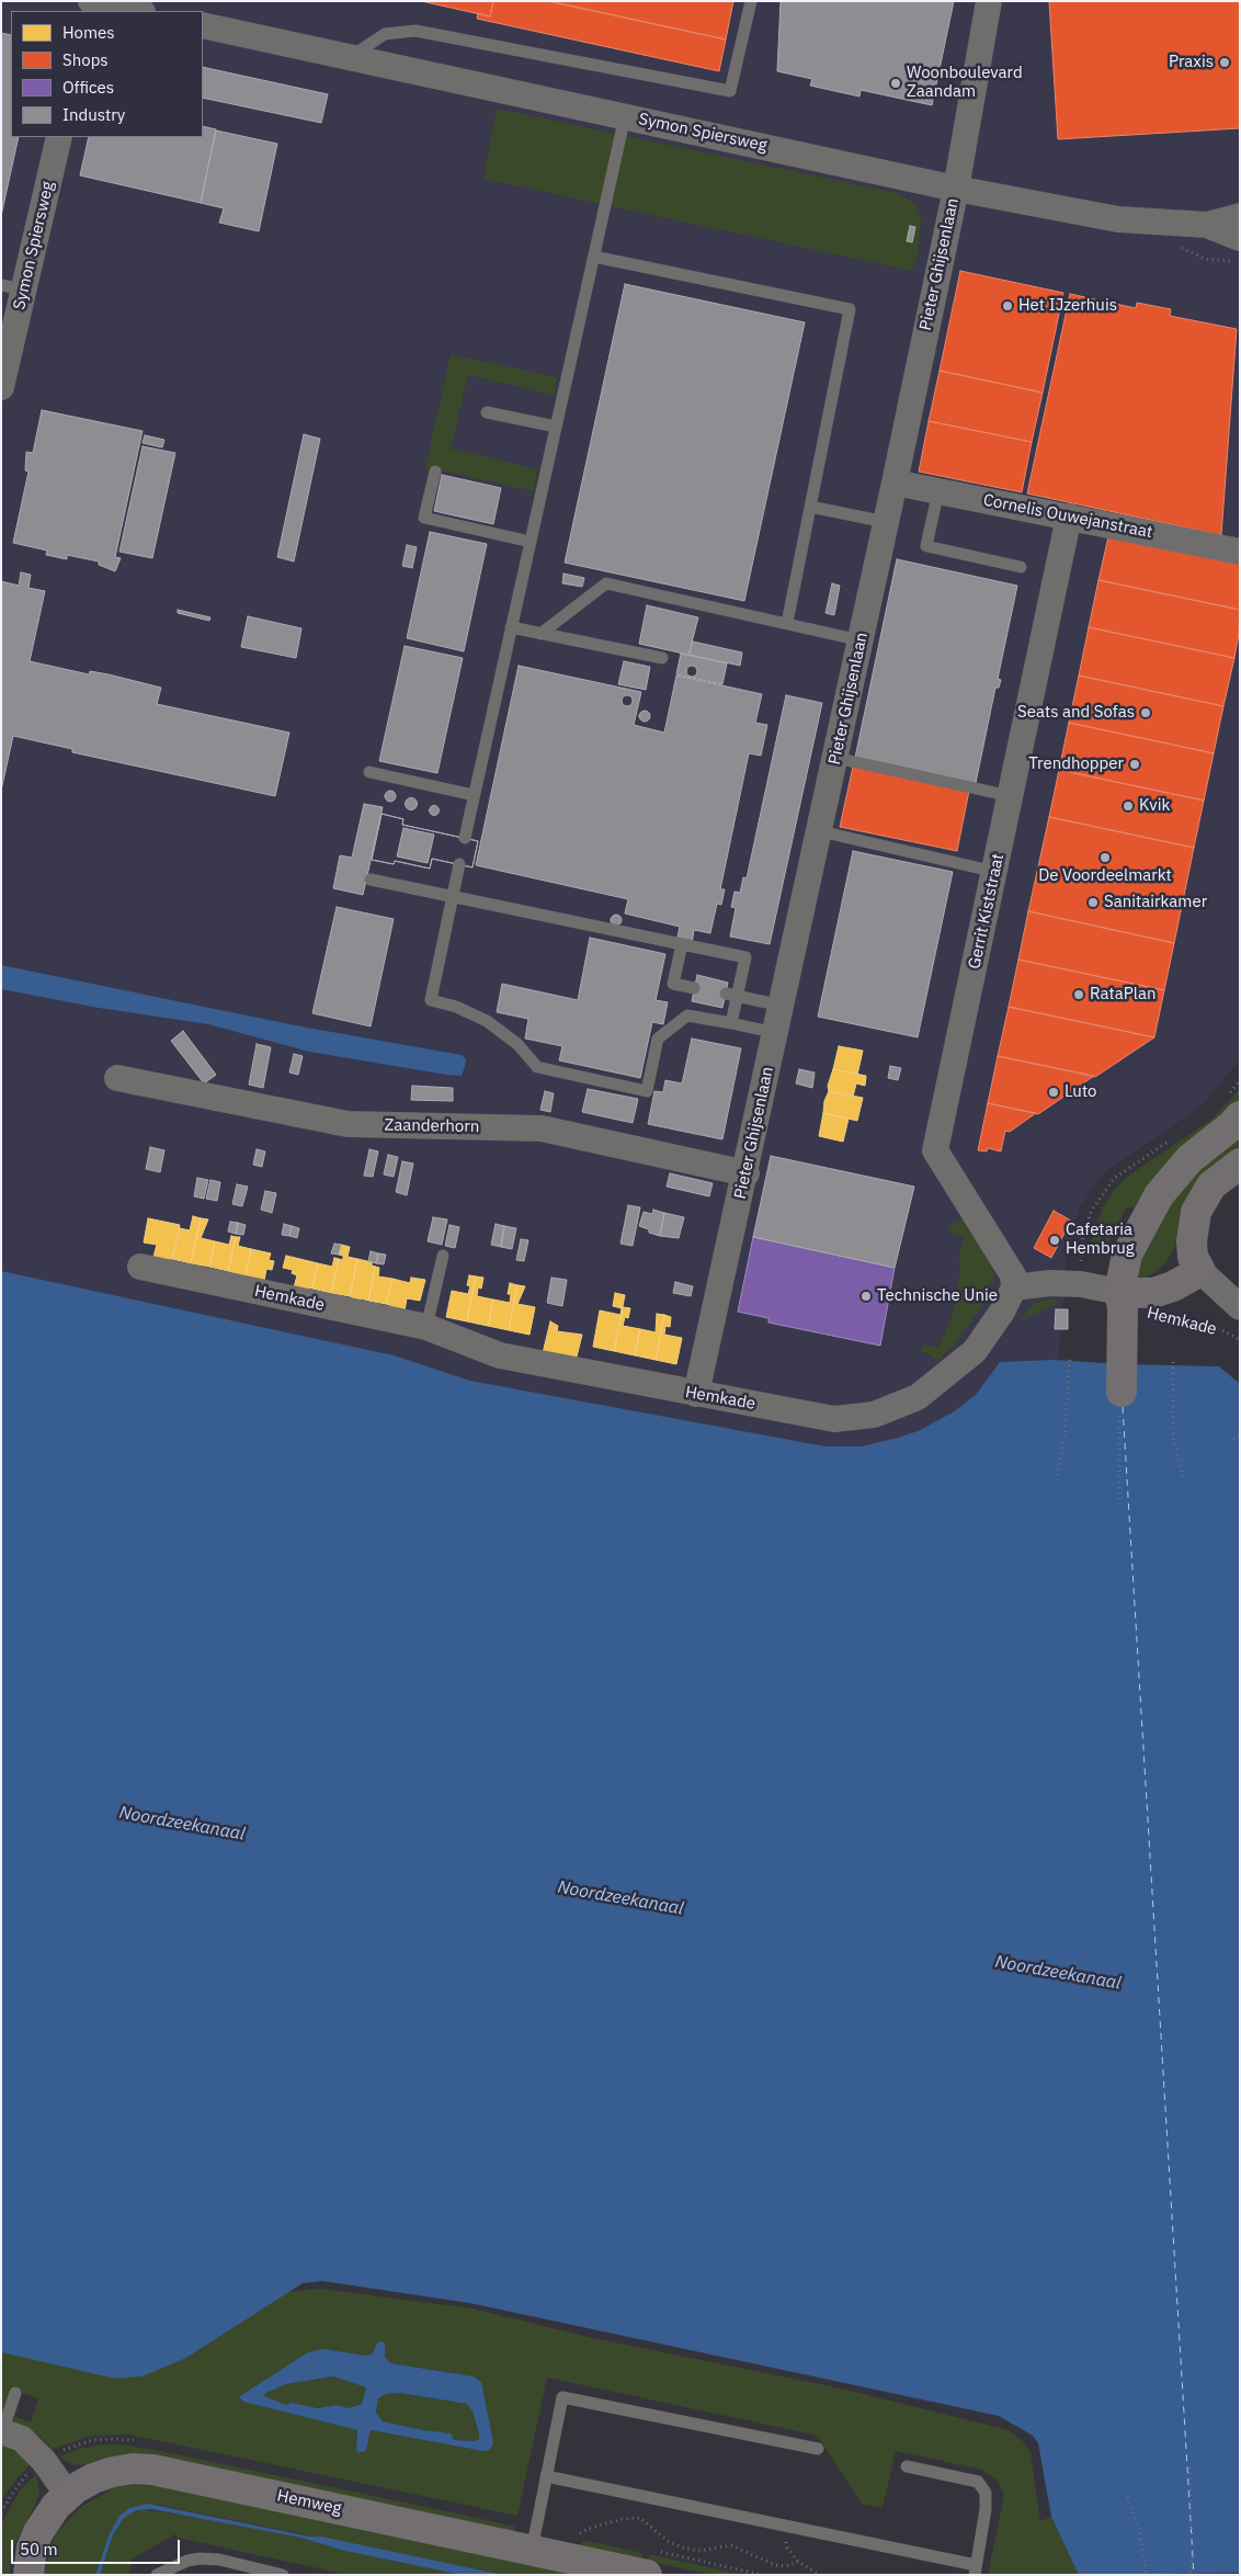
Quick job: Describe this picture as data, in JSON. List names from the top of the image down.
{
  "streets": {
    "street": [
      "Symon Spiersweg",
      "Pieter Ghijsenlaan",
      "Cornelis Ouwejanstraat",
      "Gerrit Kiststraat",
      "Zaanderhorn",
      "Hemkade",
      "Hemweg"
    ]
  },
  "crossings": [
    ["Symon Spiersweg", "Pieter Ghijsenlaan"],
    ["Pieter Ghijsenlaan", "Cornelis Ouwejanstraat"],
    ["Pieter Ghijsenlaan", "Zaanderhorn"],
    ["Pieter Ghijsenlaan", "Hemkade"],
    ["Cornelis Ouwejanstraat", "Gerrit Kiststraat"],
    ["Gerrit Kiststraat", "Hemkade"]
  ],
  "water": ["Noordzeekanaal"],
  "places": [
    "Praxis",
    "Woonboulevard Zaandam",
    "Het IJzerhuis",
    "Seats and Sofas",
    "Trendhopper",
    "Kvik",
    "De Voordeelmarkt",
    "Sanitairkamer",
    "RataPlan",
    "Luto",
    "Cafetaria Hembrug",
    "Technische Unie"
  ],
  "legend": [
    "Homes",
    "Shops",
    "Offices",
    "Industry"
  ],
  "scale_bar": "50 m"
}
